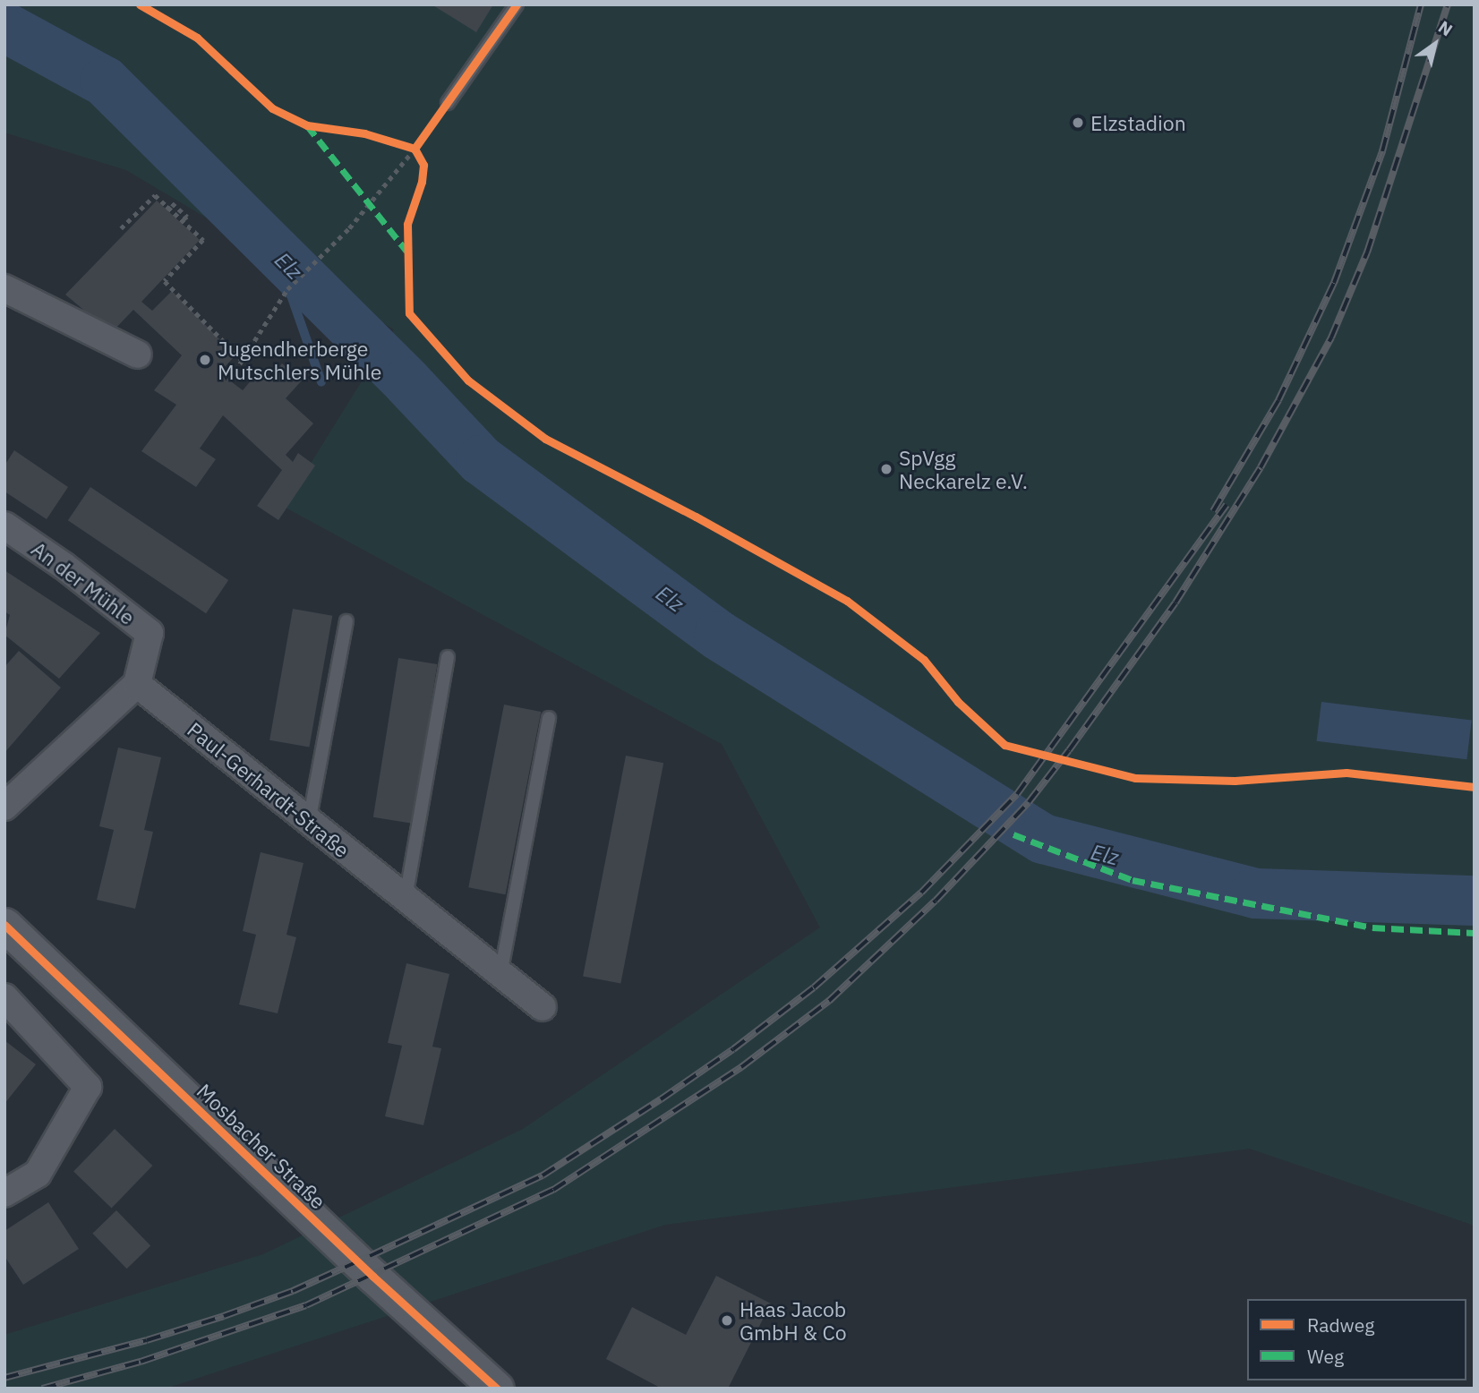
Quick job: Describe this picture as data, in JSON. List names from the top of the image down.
{
  "streets": {
    "street": ["An der Mühle", "Paul-Gerhardt-Straße", "Mosbacher Straße"]
  },
  "crossings": [
    ["An der Mühle", "Paul-Gerhardt-Straße"]
  ],
  "water": ["Elz"],
  "places": [
    "Elzstadion",
    "Jugendherberge Mutschlers Mühle",
    "SpVgg Neckarelz e.V.",
    "Haas Jacob GmbH & Co"
  ],
  "legend": ["Radweg", "Weg"],
  "north": "top right"
}
